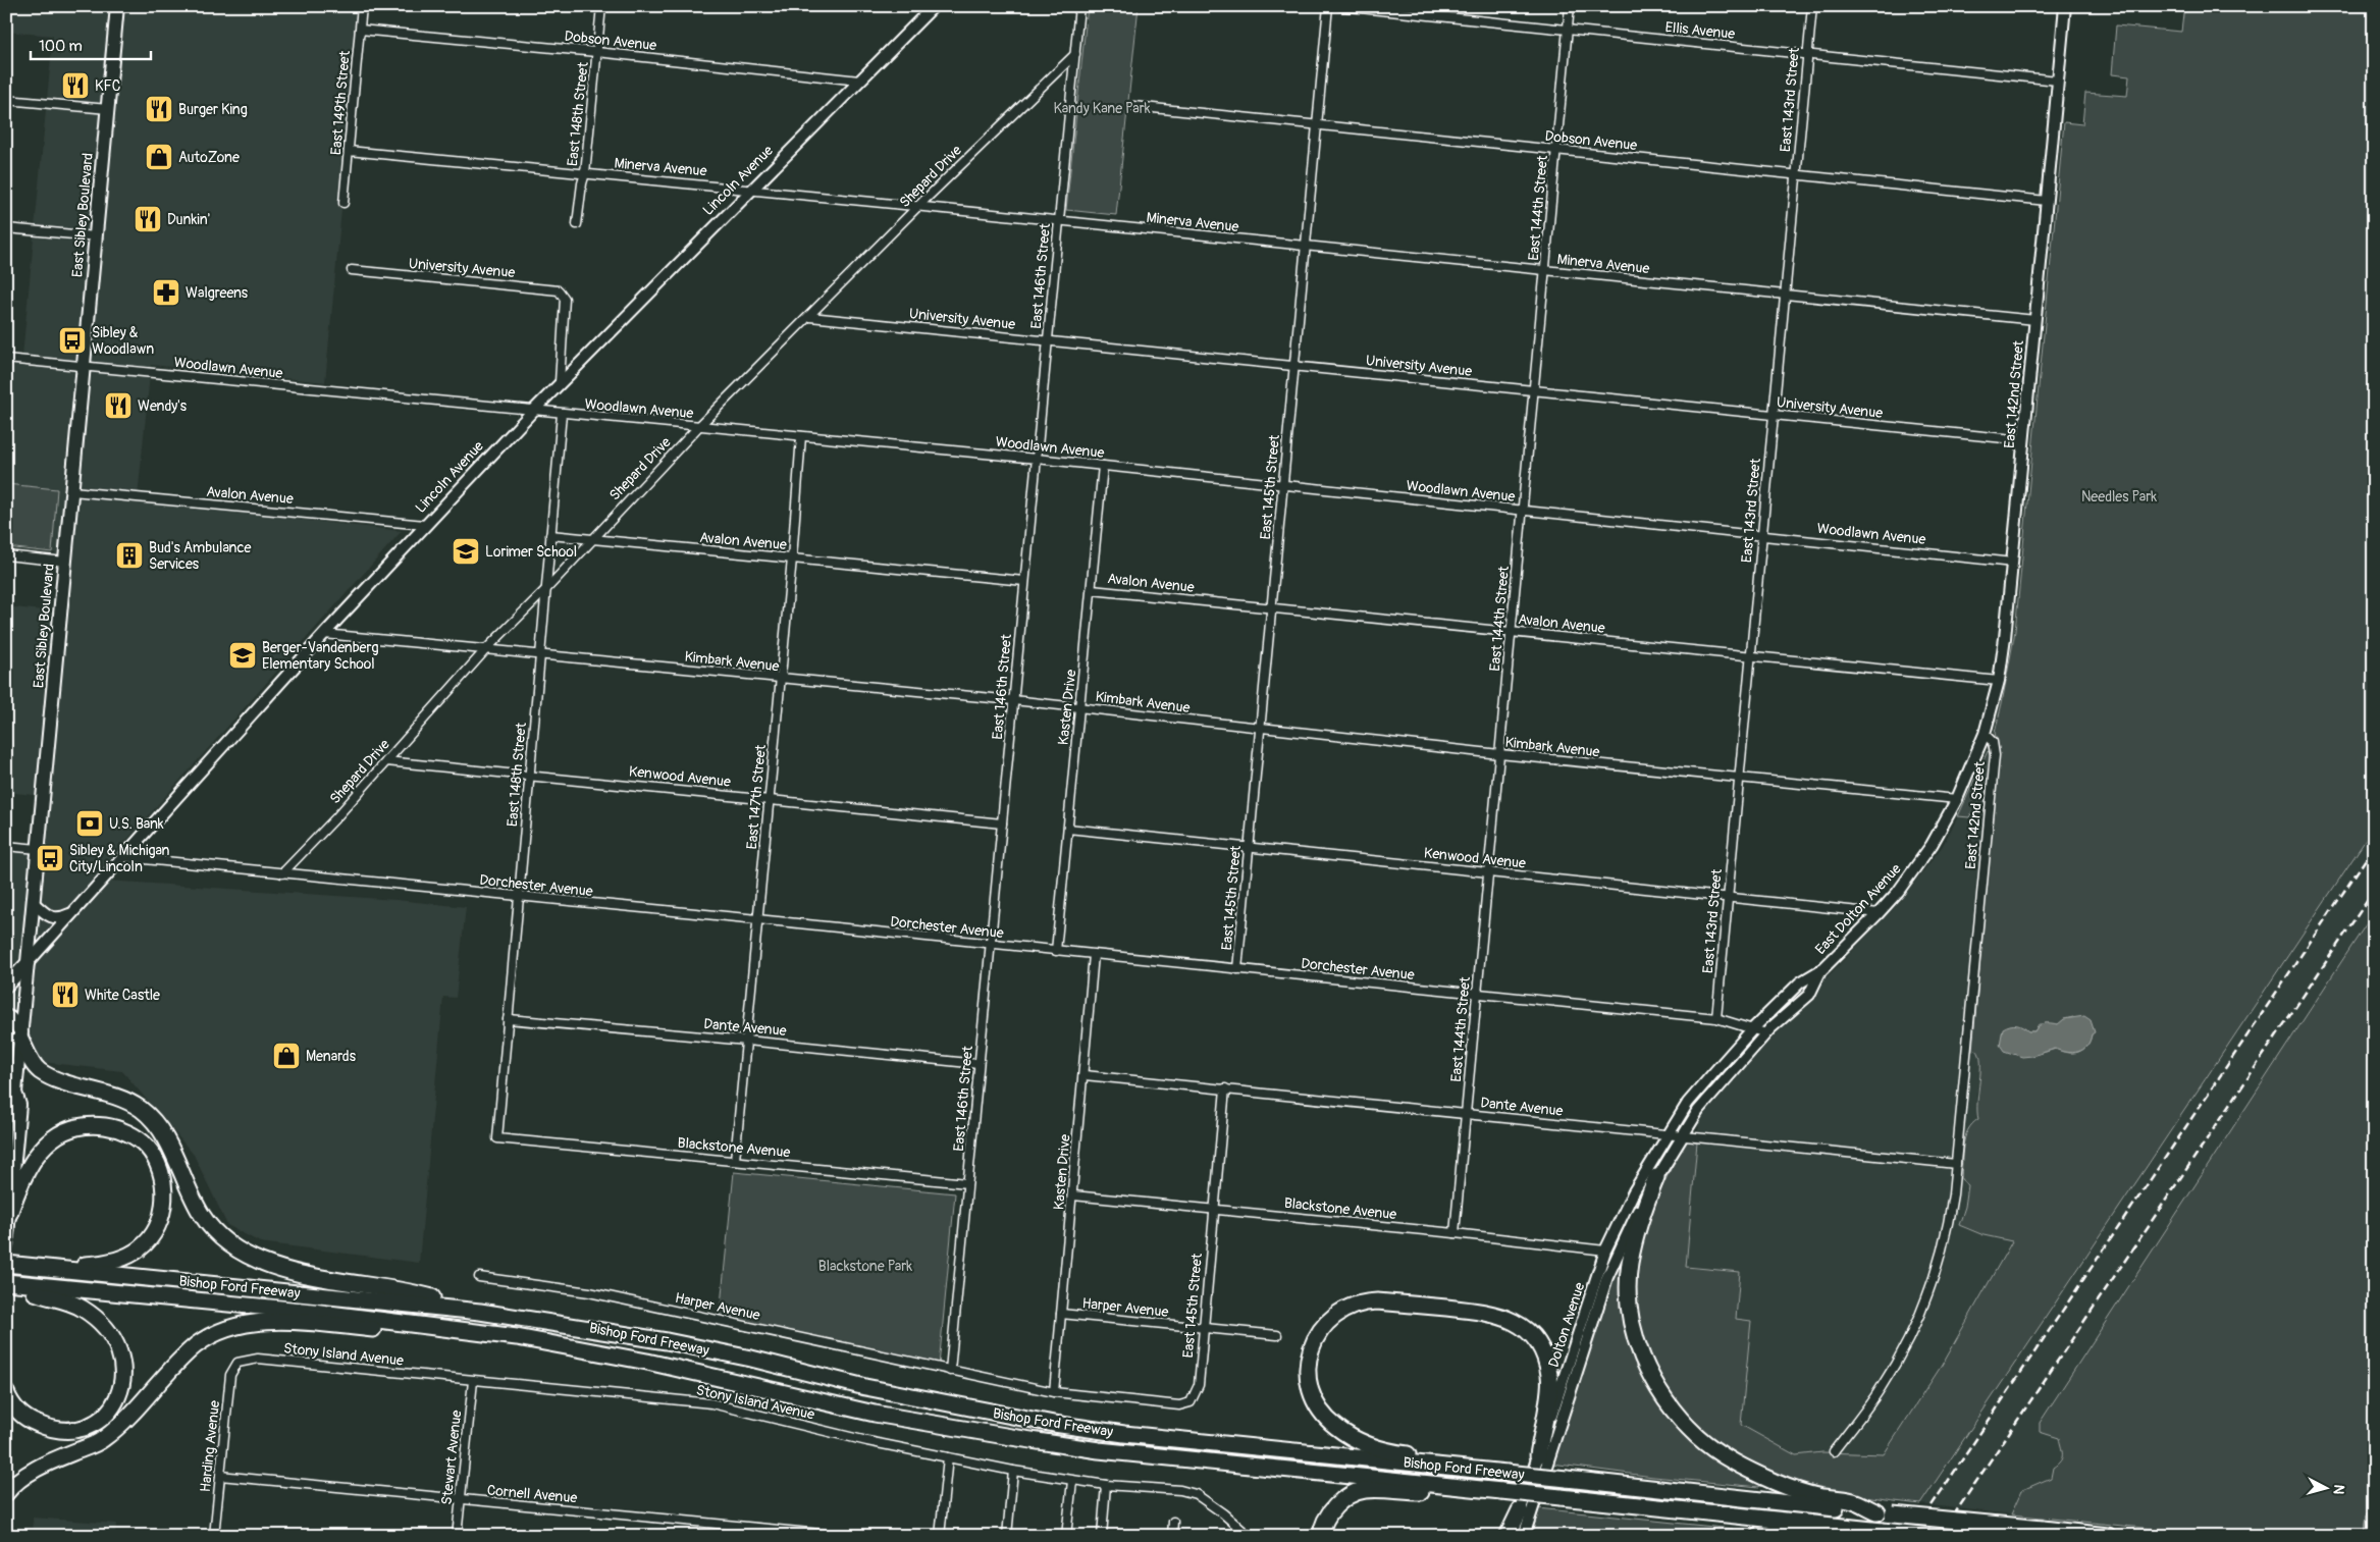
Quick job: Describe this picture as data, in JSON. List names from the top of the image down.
{
  "streets": {
    "highway": ["Bishop Ford Freeway"],
    "main road": ["Lincoln Avenue", "East Sibley Boulevard"],
    "street": [
      "Ellis Avenue",
      "Dobson Avenue",
      "East 143rd Street",
      "East 149th Street",
      "East 148th Street",
      "Minerva Avenue",
      "Shepard Drive",
      "East 144th Street",
      "University Avenue",
      "East 146th Street",
      "Woodlawn Avenue",
      "East 142nd Street",
      "East 145th Street",
      "Avalon Avenue",
      "Kimbark Avenue",
      "Kasten Drive",
      "Kenwood Avenue",
      "East 147th Street",
      "Dorchester Avenue",
      "East Dolton Avenue",
      "Dante Avenue",
      "Blackstone Avenue",
      "Harper Avenue",
      "Dolton Avenue",
      "Stony Island Avenue",
      "Harding Avenue",
      "Stewart Avenue",
      "Cornell Avenue"
    ]
  },
  "crossings": [
    ["Ellis Avenue", "East 143rd Street"],
    ["Ellis Avenue", "East 144th Street"],
    ["Ellis Avenue", "East 142nd Street"],
    ["Dobson Avenue", "East 143rd Street"],
    ["Dobson Avenue", "East 149th Street"],
    ["Dobson Avenue", "East 148th Street"],
    ["Dobson Avenue", "Lincoln Avenue"],
    ["Dobson Avenue", "East 144th Street"],
    ["Dobson Avenue", "East 142nd Street"],
    ["Dobson Avenue", "East 145th Street"],
    ["East 143rd Street", "Minerva Avenue"],
    ["East 143rd Street", "University Avenue"],
    ["East 143rd Street", "Woodlawn Avenue"],
    ["East 143rd Street", "Avalon Avenue"],
    ["East 143rd Street", "Kimbark Avenue"],
    ["East 143rd Street", "Kenwood Avenue"],
    ["East 143rd Street", "Dorchester Avenue"],
    ["East 149th Street", "Minerva Avenue"],
    ["East 148th Street", "Minerva Avenue"],
    ["East 148th Street", "Shepard Drive"],
    ["East 148th Street", "Woodlawn Avenue"],
    ["East 148th Street", "Avalon Avenue"],
    ["East 148th Street", "Kimbark Avenue"],
    ["East 148th Street", "Kenwood Avenue"],
    ["East 148th Street", "Dorchester Avenue"],
    ["East 148th Street", "Dante Avenue"],
    ["East 148th Street", "Blackstone Avenue"],
    ["Minerva Avenue", "Shepard Drive"],
    ["Minerva Avenue", "Lincoln Avenue"],
    ["Minerva Avenue", "East 144th Street"],
    ["Minerva Avenue", "East 146th Street"],
    ["Minerva Avenue", "East 142nd Street"],
    ["Minerva Avenue", "East 145th Street"],
    ["Shepard Drive", "University Avenue"],
    ["Shepard Drive", "East 146th Street"],
    ["Shepard Drive", "Woodlawn Avenue"],
    ["Shepard Drive", "Avalon Avenue"],
    ["Shepard Drive", "Kimbark Avenue"],
    ["Shepard Drive", "Kenwood Avenue"],
    ["Shepard Drive", "Dorchester Avenue"],
    ["Lincoln Avenue", "East Sibley Boulevard"],
    ["Lincoln Avenue", "University Avenue"],
    ["Lincoln Avenue", "Woodlawn Avenue"],
    ["Lincoln Avenue", "Avalon Avenue"],
    ["Lincoln Avenue", "Kimbark Avenue"],
    ["Lincoln Avenue", "Dorchester Avenue"],
    ["East 144th Street", "University Avenue"],
    ["East 144th Street", "Woodlawn Avenue"],
    ["East 144th Street", "Avalon Avenue"],
    ["East 144th Street", "Kimbark Avenue"],
    ["East 144th Street", "Kenwood Avenue"],
    ["East 144th Street", "Dorchester Avenue"],
    ["East 144th Street", "Dante Avenue"],
    ["East 144th Street", "Blackstone Avenue"],
    ["East Sibley Boulevard", "Woodlawn Avenue"],
    ["East Sibley Boulevard", "Avalon Avenue"],
    ["University Avenue", "East 146th Street"],
    ["University Avenue", "East 142nd Street"],
    ["University Avenue", "East 145th Street"],
    ["East 146th Street", "Woodlawn Avenue"],
    ["East 146th Street", "Avalon Avenue"],
    ["East 146th Street", "Kimbark Avenue"],
    ["East 146th Street", "Kenwood Avenue"],
    ["East 146th Street", "Dorchester Avenue"],
    ["East 146th Street", "Dante Avenue"],
    ["East 146th Street", "Blackstone Avenue"],
    ["East 146th Street", "Harper Avenue"],
    ["Woodlawn Avenue", "East 142nd Street"],
    ["Woodlawn Avenue", "East 145th Street"],
    ["Woodlawn Avenue", "Kasten Drive"],
    ["Woodlawn Avenue", "East 147th Street"],
    ["East 142nd Street", "Avalon Avenue"],
    ["East 142nd Street", "East Dolton Avenue"],
    ["East 142nd Street", "Dante Avenue"],
    ["East 145th Street", "Avalon Avenue"],
    ["East 145th Street", "Kimbark Avenue"],
    ["East 145th Street", "Kasten Drive"],
    ["East 145th Street", "Kenwood Avenue"],
    ["East 145th Street", "Dorchester Avenue"],
    ["East 145th Street", "Dante Avenue"],
    ["East 145th Street", "Blackstone Avenue"],
    ["East 145th Street", "Harper Avenue"],
    ["Avalon Avenue", "Kasten Drive"],
    ["Avalon Avenue", "East 147th Street"],
    ["Kimbark Avenue", "Kasten Drive"],
    ["Kimbark Avenue", "East 147th Street"],
    ["Kimbark Avenue", "East Dolton Avenue"],
    ["Kasten Drive", "Kenwood Avenue"],
    ["Kasten Drive", "Dorchester Avenue"],
    ["Kasten Drive", "Dante Avenue"],
    ["Kasten Drive", "Blackstone Avenue"],
    ["Kasten Drive", "Harper Avenue"],
    ["Kenwood Avenue", "East 147th Street"],
    ["Kenwood Avenue", "East Dolton Avenue"],
    ["East 147th Street", "Dorchester Avenue"],
    ["East 147th Street", "Dante Avenue"],
    ["East 147th Street", "Blackstone Avenue"],
    ["Dorchester Avenue", "East Dolton Avenue"],
    ["East Dolton Avenue", "Dante Avenue"],
    ["East Dolton Avenue", "Dolton Avenue"],
    ["Dante Avenue", "Dolton Avenue"],
    ["Blackstone Avenue", "Dolton Avenue"],
    ["Stony Island Avenue", "Harding Avenue"],
    ["Stony Island Avenue", "Stewart Avenue"],
    ["Harding Avenue", "Cornell Avenue"],
    ["Stewart Avenue", "Cornell Avenue"]
  ],
  "parks": ["Kandy Kane Park", "Needles Park", "Blackstone Park"],
  "places": {
    "restaurant": [
      "KFC",
      "Burger King",
      "Dunkin'",
      "Wendy's",
      "White Castle"
    ],
    "shop": ["AutoZone", "Menards"],
    "pharmacy": ["Walgreens"],
    "bus stop": ["Sibley & Woodlawn", "Sibley & Michigan City/Lincoln"],
    "school or university": ["Lorimer School", "Berger-Vandenberg Elementary School"],
    "building": ["Bud's Ambulance Services"],
    "bank": ["U.S. Bank"]
  },
  "scale_bar": "100 m",
  "north": "right"
}
